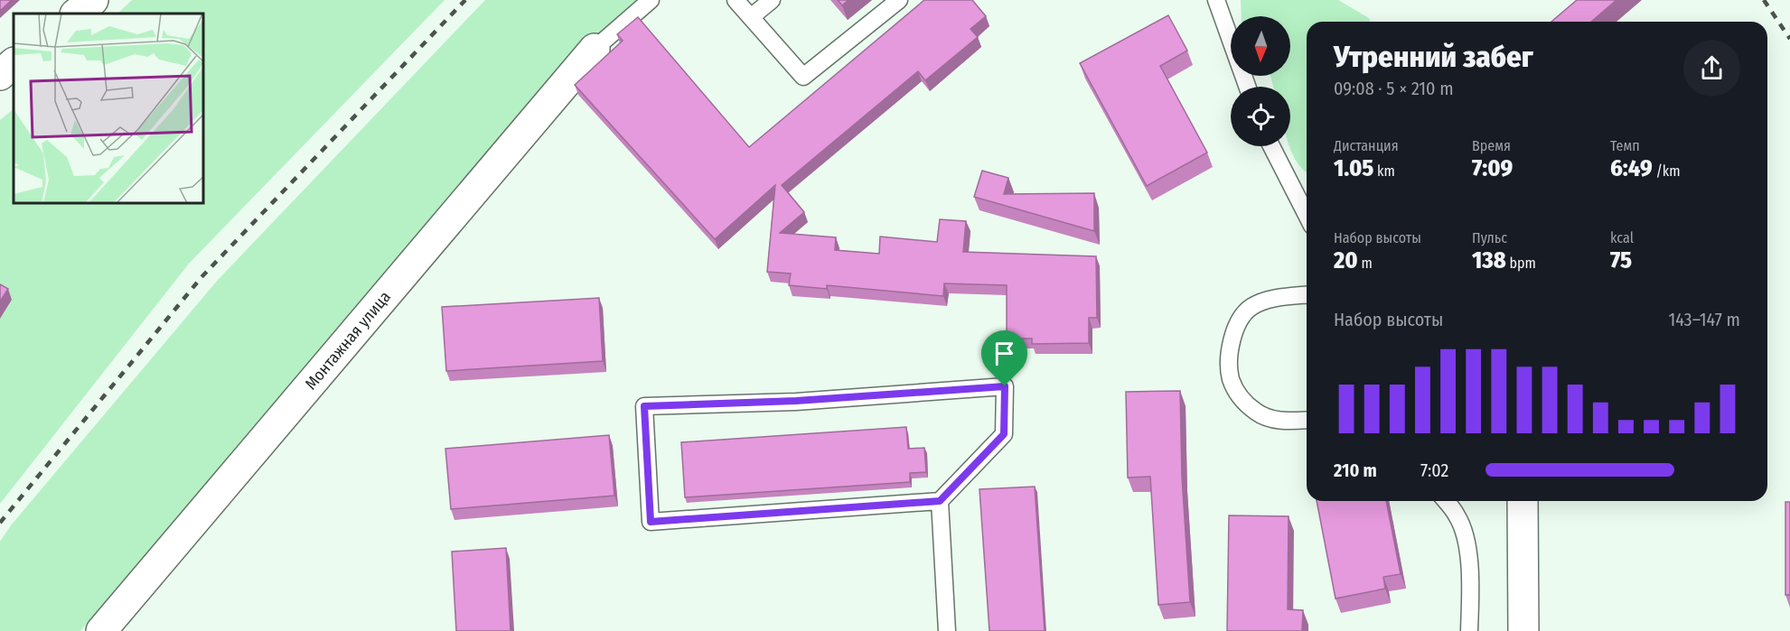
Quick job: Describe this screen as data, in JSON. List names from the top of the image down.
{
  "streets": {
    "street": ["Монтажная улица"]
  },
  "north": "bottom",
  "page": {
    "heading": ["Утренний забег", "09:08 · 5 × 210 m"],
    "stats": [
      ["Дистанция", "1.05 km"],
      ["Время", "7:09"],
      ["Темп", "6:49 /km"],
      ["Набор высоты", "20 m"],
      ["Пульс", "138 bpm"],
      ["kcal", "75"]
    ],
    "chart": ["Набор высоты", "143–147 m"],
    "list": [
      {
        "name": "210 m",
        "note": "7:02"
      }
    ]
  }
}
